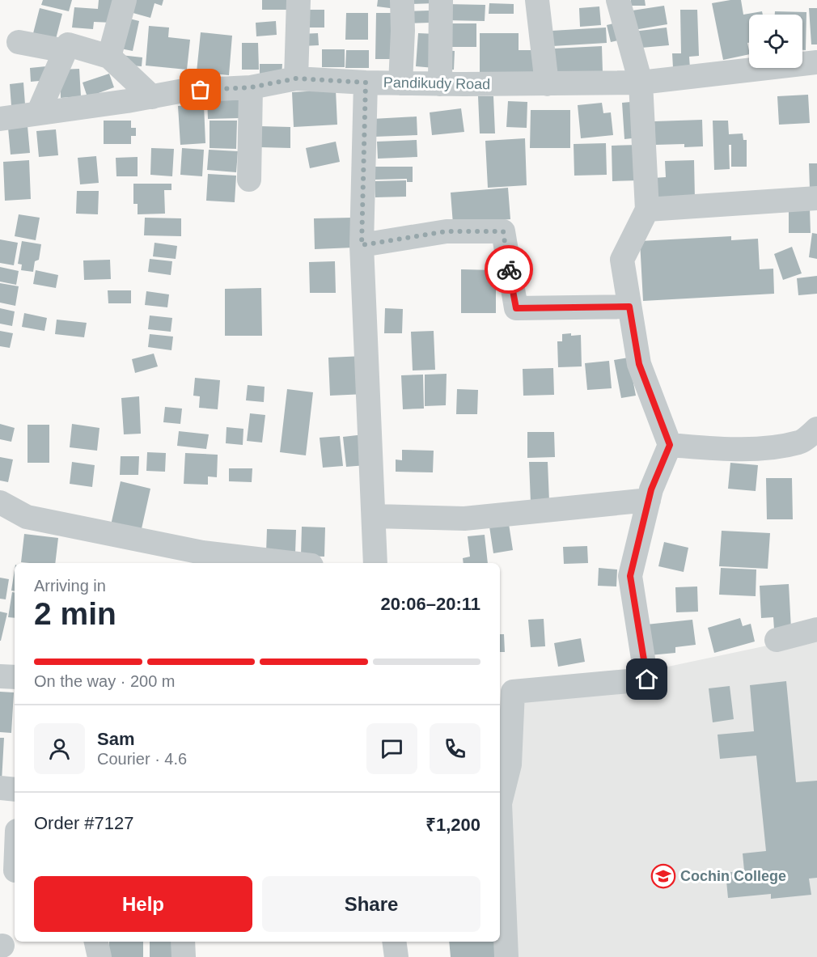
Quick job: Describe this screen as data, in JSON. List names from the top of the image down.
{
  "streets": {
    "street": ["Pandikudy Road"]
  },
  "places": {
    "school or university": ["Cochin College"]
  },
  "page": {
    "heading": ["2 min", "Arriving in", "20:06–20:11"],
    "panel": [
      "Sam",
      "Courier · 4.6",
      "Order #7127",
      "₹1,200"
    ],
    "bar": "On the way · 200 m",
    "buttons": ["Help", "Share"]
  }
}
